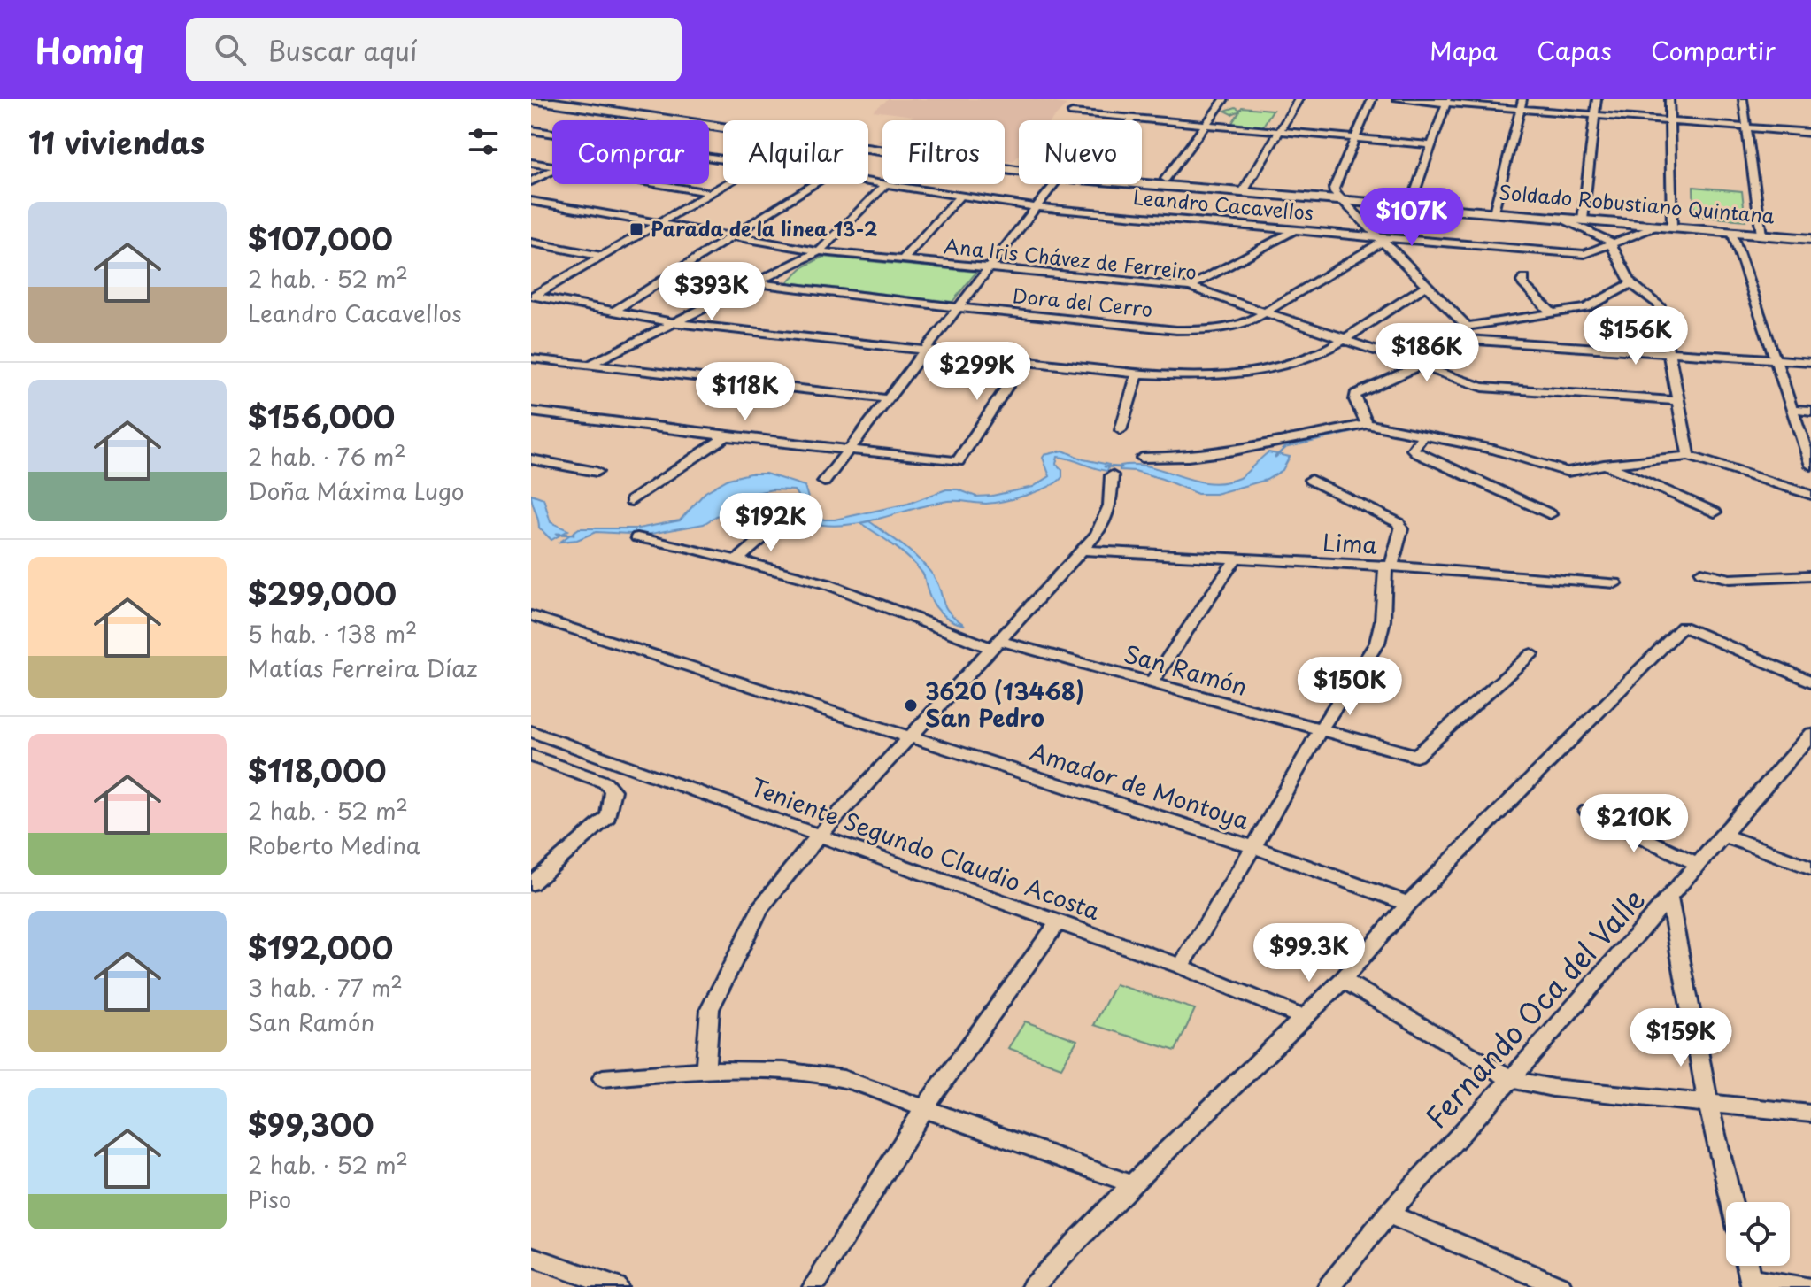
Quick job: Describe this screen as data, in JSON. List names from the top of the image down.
{
  "streets": {
    "street": [
      "Soldado Robustiano Quintana",
      "Leandro Cacavellos",
      "Ana Iris Chávez de Ferreiro",
      "Dora del Cerro",
      "Lima",
      "San Ramón",
      "Amador de Montoya",
      "Teniente Segundo Claudio Acosta",
      "Fernando Oca del Valle"
    ]
  },
  "crossings": [
    ["Soldado Robustiano Quintana", "Leandro Cacavellos"],
    ["Leandro Cacavellos", "Dora del Cerro"],
    ["Ana Iris Chávez de Ferreiro", "Dora del Cerro"]
  ],
  "places": {
    "transit": ["Parada de la linea 13-2"],
    "other": ["3620 (13468) San Pedro"]
  },
  "page": {
    "header": "Homiq",
    "search": "Buscar aquí",
    "nav": ["Mapa", "Capas", "Compartir"],
    "heading": "11 viviendas",
    "chip": [
      "Comprar",
      "Alquilar",
      "Filtros",
      "Nuevo"
    ],
    "list": [
      {
        "name": "$107,000",
        "note": "2 hab. · 52 m² · Leandro Cacavellos"
      },
      {
        "name": "$156,000",
        "note": "2 hab. · 76 m² · Doña Máxima Lugo"
      },
      {
        "name": "$299,000",
        "note": "5 hab. · 138 m² · Matías Ferreira Díaz"
      },
      {
        "name": "$118,000",
        "note": "2 hab. · 52 m² · Roberto Medina"
      },
      {
        "name": "$192,000",
        "note": "3 hab. · 77 m² · San Ramón"
      },
      {
        "name": "$99,300",
        "note": "2 hab. · 52 m² · Piso"
      }
    ],
    "price": [
      "$107K",
      "$393K",
      "$156K",
      "$186K",
      "$299K",
      "$118K",
      "$192K",
      "$150K",
      "$210K",
      "$99.3K",
      "$159K"
    ]
  }
}
